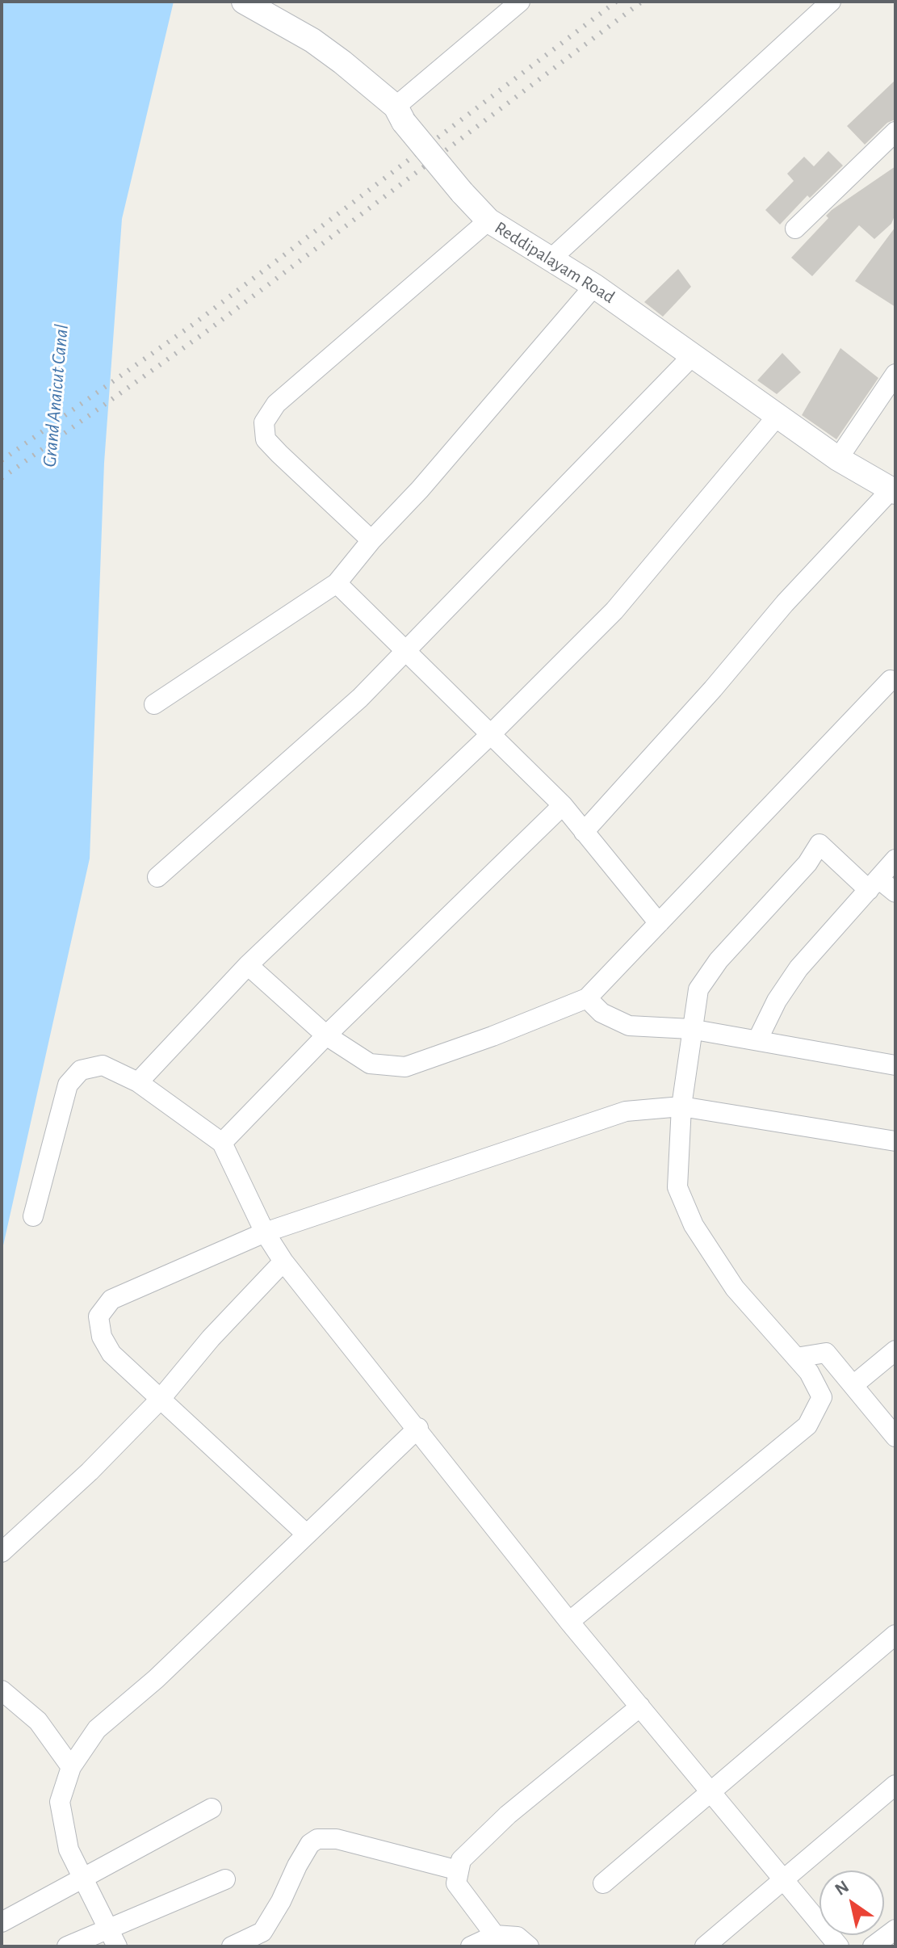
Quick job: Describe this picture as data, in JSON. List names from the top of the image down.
{
  "streets": {
    "street": ["Reddipalayam Road"]
  },
  "water": ["Grand Anaicut Canal"],
  "north": "top left"
}
